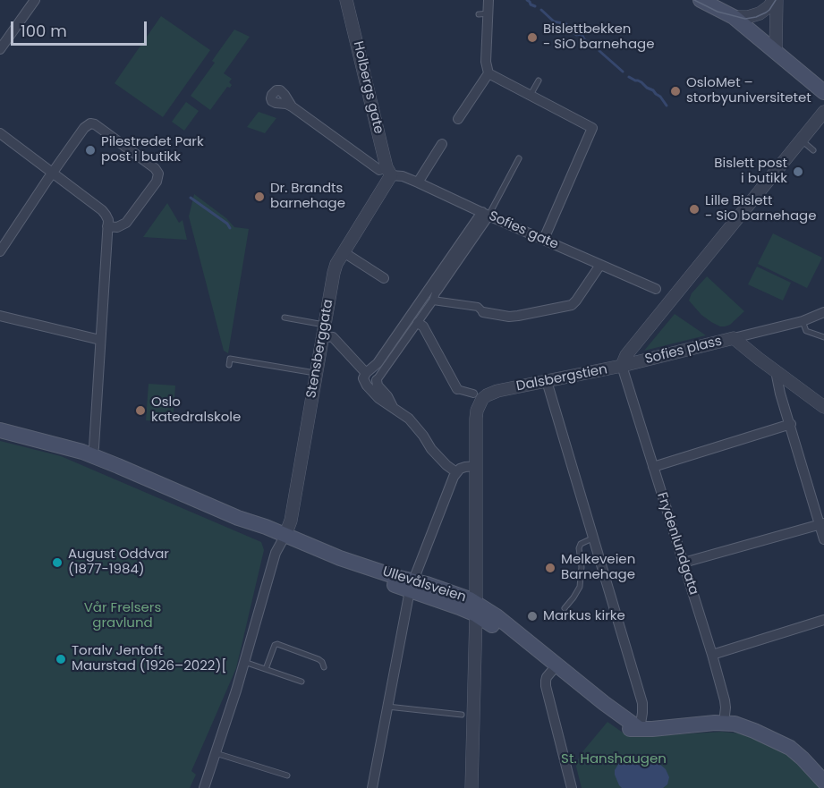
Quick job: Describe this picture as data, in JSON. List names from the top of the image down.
{
  "streets": {
    "main road": ["Ullevålsveien"],
    "street": [
      "Holbergs gate",
      "Sofies gate",
      "Stensberggata",
      "Sofies plass",
      "Dalsbergstien",
      "Frydenlundgata"
    ]
  },
  "crossings": [
    ["Holbergs gate", "Sofies gate"],
    ["Holbergs gate", "Stensberggata"],
    ["Sofies gate", "Stensberggata"],
    ["Stensberggata", "Ullevålsveien"],
    ["Sofies plass", "Dalsbergstien"],
    ["Sofies plass", "Frydenlundgata"],
    ["Dalsbergstien", "Frydenlundgata"]
  ],
  "parks": ["Vår Frelsers gravlund", "St. Hanshaugen"],
  "places": [
    "Bislettbekken - SiO barnehage",
    "OsloMet – storbyuniversitetet",
    "Pilestredet Park post i butikk",
    "Bislett post i butikk",
    "Dr. Brandts barnehage",
    "Lille Bislett - SiO barnehage",
    "Oslo katedralskole",
    "August Oddvar (1877-1984)",
    "Melkeveien Barnehage",
    "Markus kirke",
    "Toralv Jentoft Maurstad (1926–2022)["
  ],
  "scale_bar": "100 m"
}
